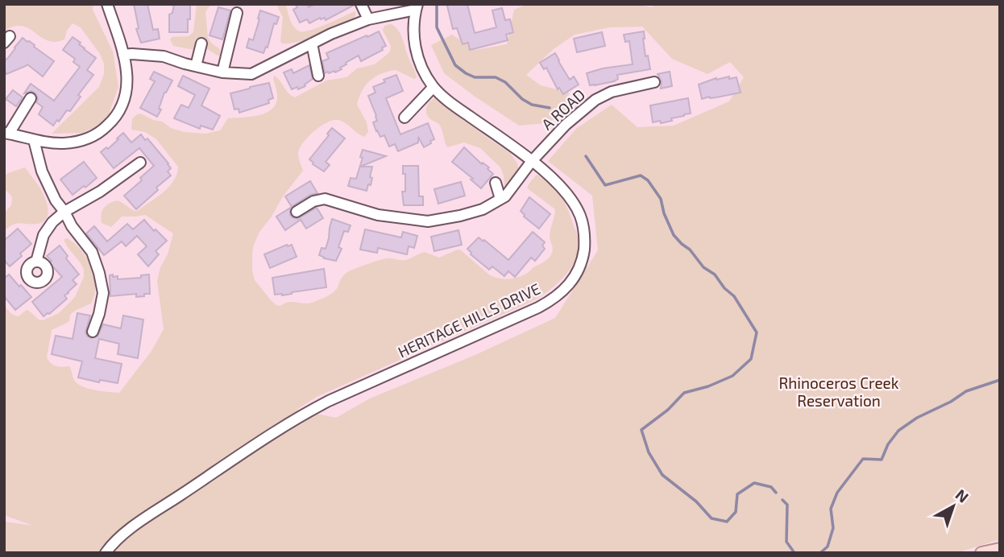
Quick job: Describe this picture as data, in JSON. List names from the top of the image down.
{
  "streets": {
    "street": ["A ROAD", "HERITAGE HILLS DRIVE"]
  },
  "crossings": [
    ["A ROAD", "HERITAGE HILLS DRIVE"]
  ],
  "parks": ["Rhinoceros Creek Reservation"],
  "north": "top right"
}
